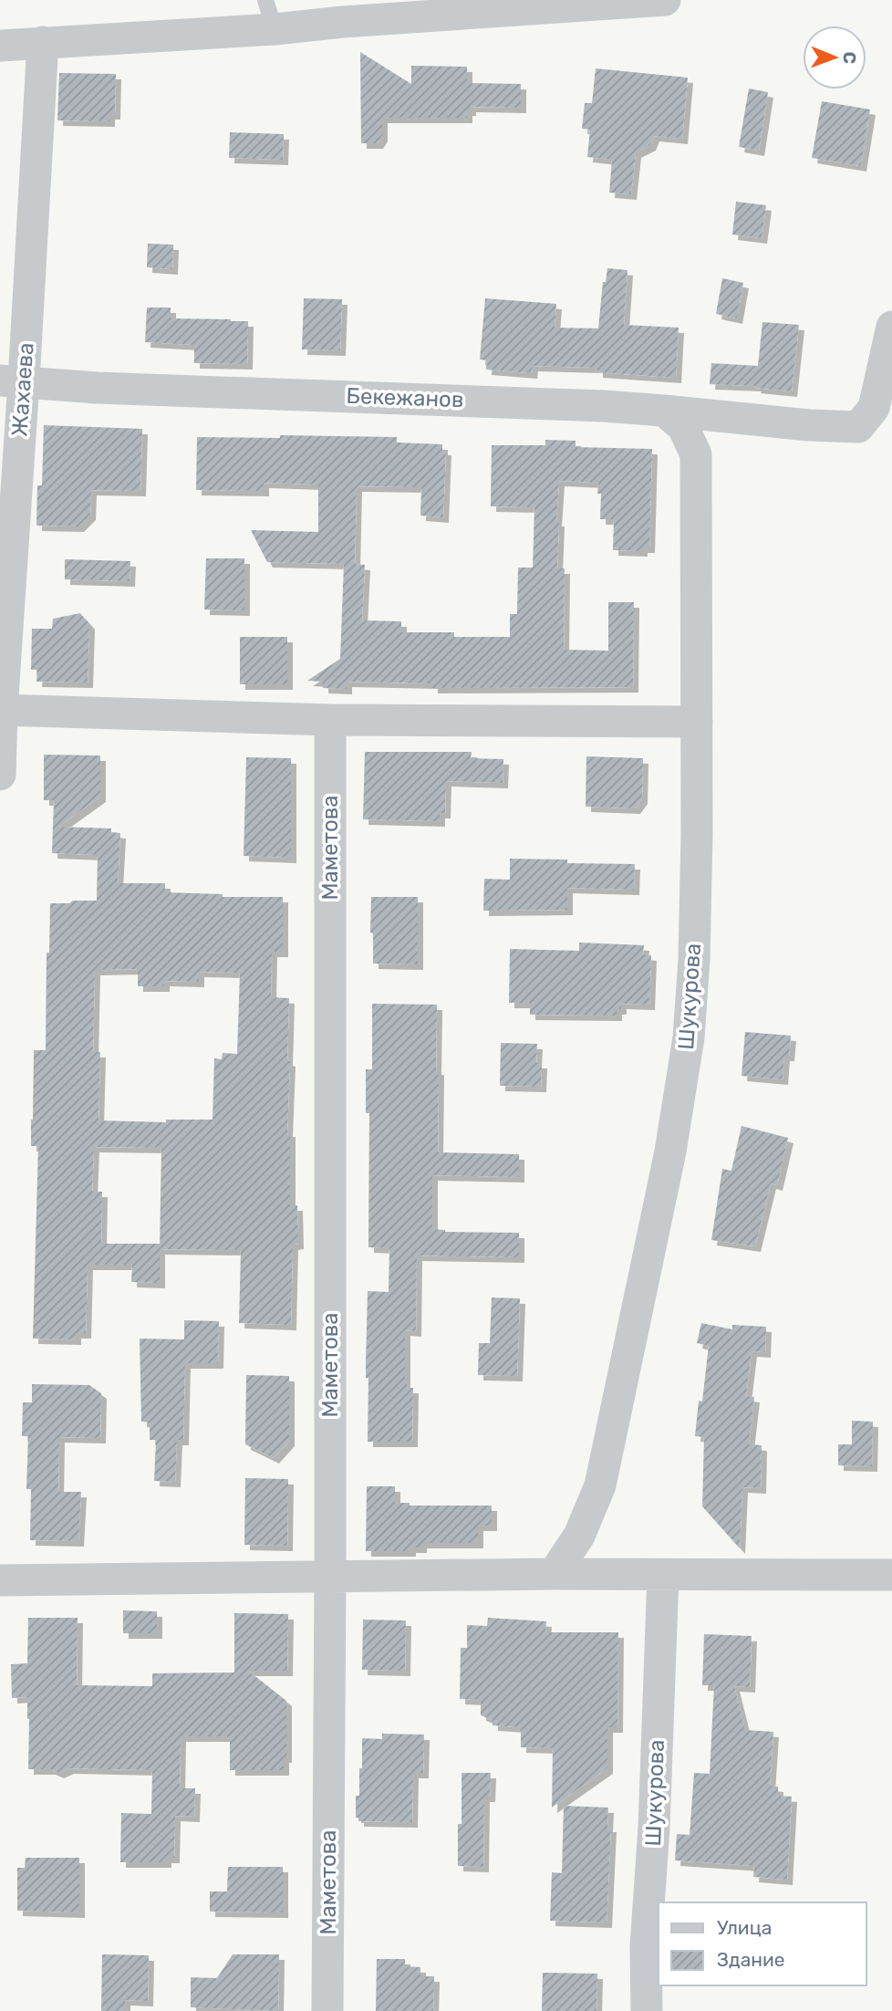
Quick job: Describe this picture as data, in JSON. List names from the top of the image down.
{
  "streets": {
    "street": [
      "Жахаева",
      "Бекежанов",
      "Маметова",
      "Шукурова"
    ]
  },
  "crossings": [
    ["Жахаева", "Бекежанов"],
    ["Бекежанов", "Шукурова"]
  ],
  "legend": ["Улица", "Здание"],
  "north": "right"
}
